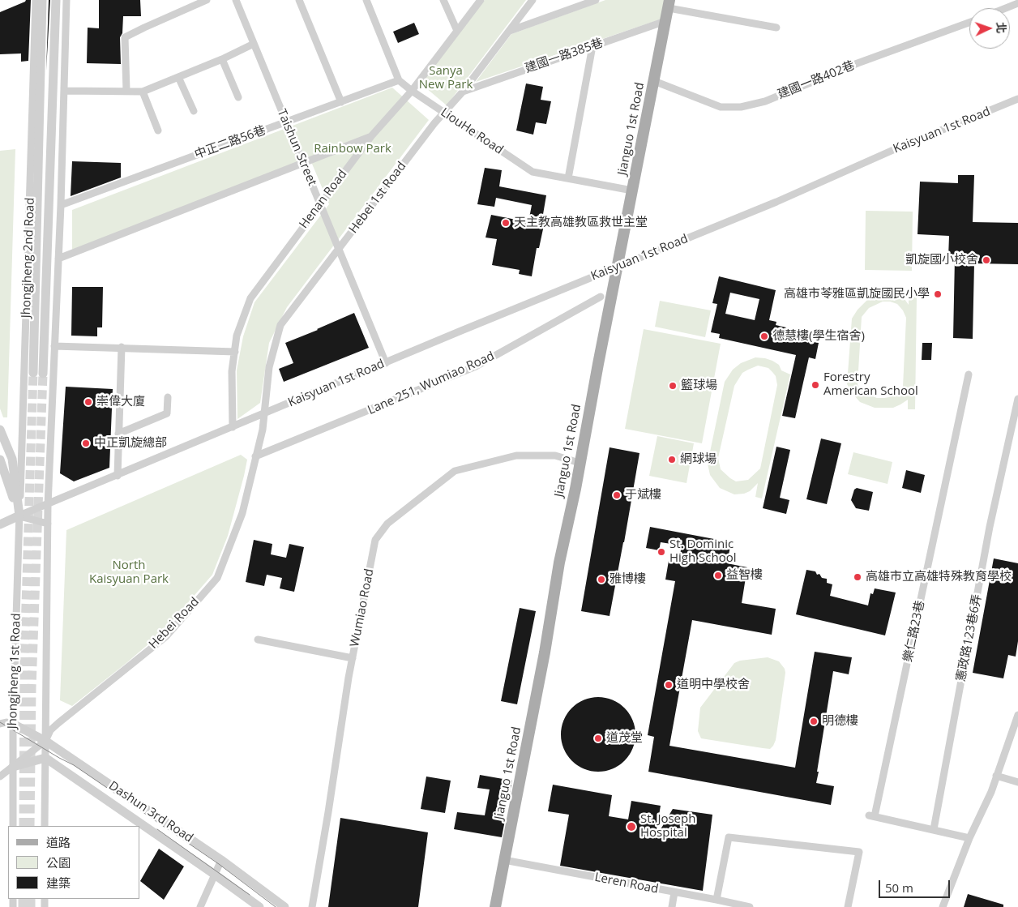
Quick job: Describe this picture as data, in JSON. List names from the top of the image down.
{
  "streets": {
    "main road": ["Jianguo 1st Road"],
    "street": [
      "建國一路385巷",
      "建國一路402巷",
      "Kaisyuan 1st Road",
      "LiouHe Road",
      "中正二路56巷",
      "Taishun Street",
      "Hebei 1st Road",
      "Henan Road",
      "Jhongjheng 2nd Road",
      "Lane 251, Wumiao Road",
      "Wumiao Road",
      "Hebei Road",
      "樂仁路23巷",
      "憲政路123巷6弄",
      "Jhongjheng 1st Road",
      "Dashun 3rd Road",
      "Leren Road"
    ]
  },
  "crossings": [
    ["建國一路385巷", "Jianguo 1st Road"],
    ["建國一路385巷", "Hebei 1st Road"],
    ["建國一路402巷", "Jianguo 1st Road"],
    ["Jianguo 1st Road", "Kaisyuan 1st Road"],
    ["Jianguo 1st Road", "LiouHe Road"],
    ["Jianguo 1st Road", "Wumiao Road"],
    ["Jianguo 1st Road", "Leren Road"],
    ["Kaisyuan 1st Road", "Taishun Street"],
    ["Kaisyuan 1st Road", "Hebei 1st Road"],
    ["Kaisyuan 1st Road", "Henan Road"],
    ["Kaisyuan 1st Road", "Hebei Road"],
    ["LiouHe Road", "中正二路56巷"],
    ["LiouHe Road", "Hebei 1st Road"],
    ["LiouHe Road", "Henan Road"],
    ["中正二路56巷", "Taishun Street"],
    ["Taishun Street", "Hebei 1st Road"],
    ["Taishun Street", "Henan Road"],
    ["Hebei 1st Road", "Hebei Road"],
    ["Jhongjheng 2nd Road", "Jhongjheng 1st Road"],
    ["Lane 251, Wumiao Road", "Hebei Road"],
    ["Hebei Road", "Jhongjheng 1st Road"],
    ["Hebei Road", "Dashun 3rd Road"],
    ["樂仁路23巷", "憲政路123巷6弄"],
    ["Jhongjheng 1st Road", "Dashun 3rd Road"]
  ],
  "parks": ["Sanya New Park", "Rainbow Park", "North Kaisyuan Park"],
  "places": [
    "天主教高雄教區救世主堂",
    "凱旋國小校舍",
    "高雄市苓雅區凱旋國民小學",
    "德慧樓(學生宿舍)",
    "Forestry American School",
    "籃球場",
    "崇偉大廈",
    "中正凱旋總部",
    "網球場",
    "于斌樓",
    "St. Dominic High School",
    "益智樓",
    "高雄市立高雄特殊教育學校",
    "雅博樓",
    "道明中學校舍",
    "明德樓",
    "道茂堂",
    "St. Joseph Hospital"
  ],
  "legend": ["道路", "公園", "建築"],
  "scale_bar": "50 m",
  "north": "right"
}
